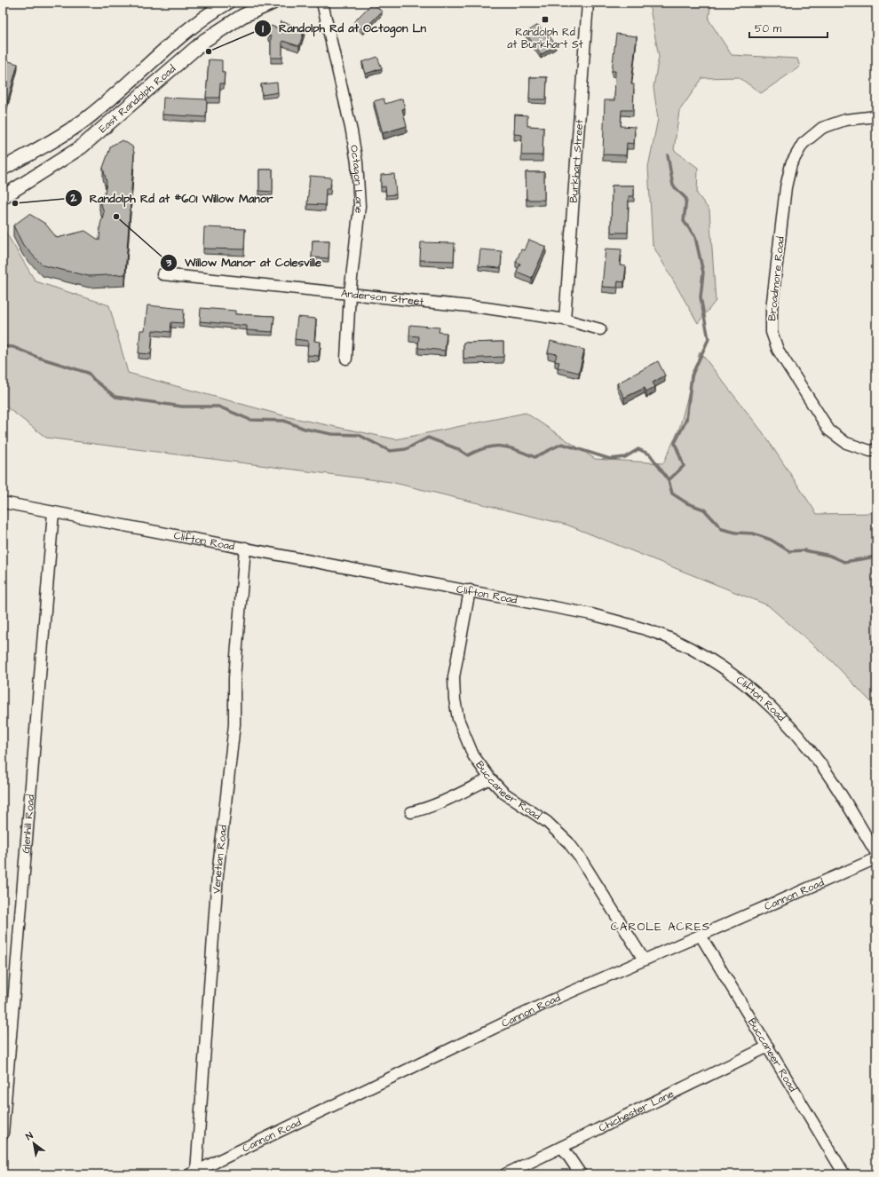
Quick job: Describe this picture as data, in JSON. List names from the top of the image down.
{
  "streets": {
    "main road": ["East Randolph Road"],
    "street": [
      "Burkhart Street",
      "Octagon Lane",
      "Broadmore Road",
      "Anderson Street",
      "Clifton Road",
      "Buccaneer Road",
      "Glenhill Road",
      "Venetian Road",
      "Cannon Road",
      "Chichester Lane"
    ]
  },
  "crossings": [
    ["Burkhart Street", "Anderson Street"],
    ["Octagon Lane", "Anderson Street"],
    ["Clifton Road", "Buccaneer Road"],
    ["Clifton Road", "Glenhill Road"],
    ["Clifton Road", "Venetian Road"],
    ["Buccaneer Road", "Cannon Road"],
    ["Buccaneer Road", "Chichester Lane"],
    ["Venetian Road", "Cannon Road"]
  ],
  "districts": ["CAROLE ACRES"],
  "places": {
    "transit": ["Randolph Rd at Burkhart St"],
    "other": ["Randolph Rd at Octogon Ln", "Randolph Rd at #601 Willow Manor", "Willow Manor at Colesville"]
  },
  "scale_bar": "50 m",
  "north": "top left"
}
